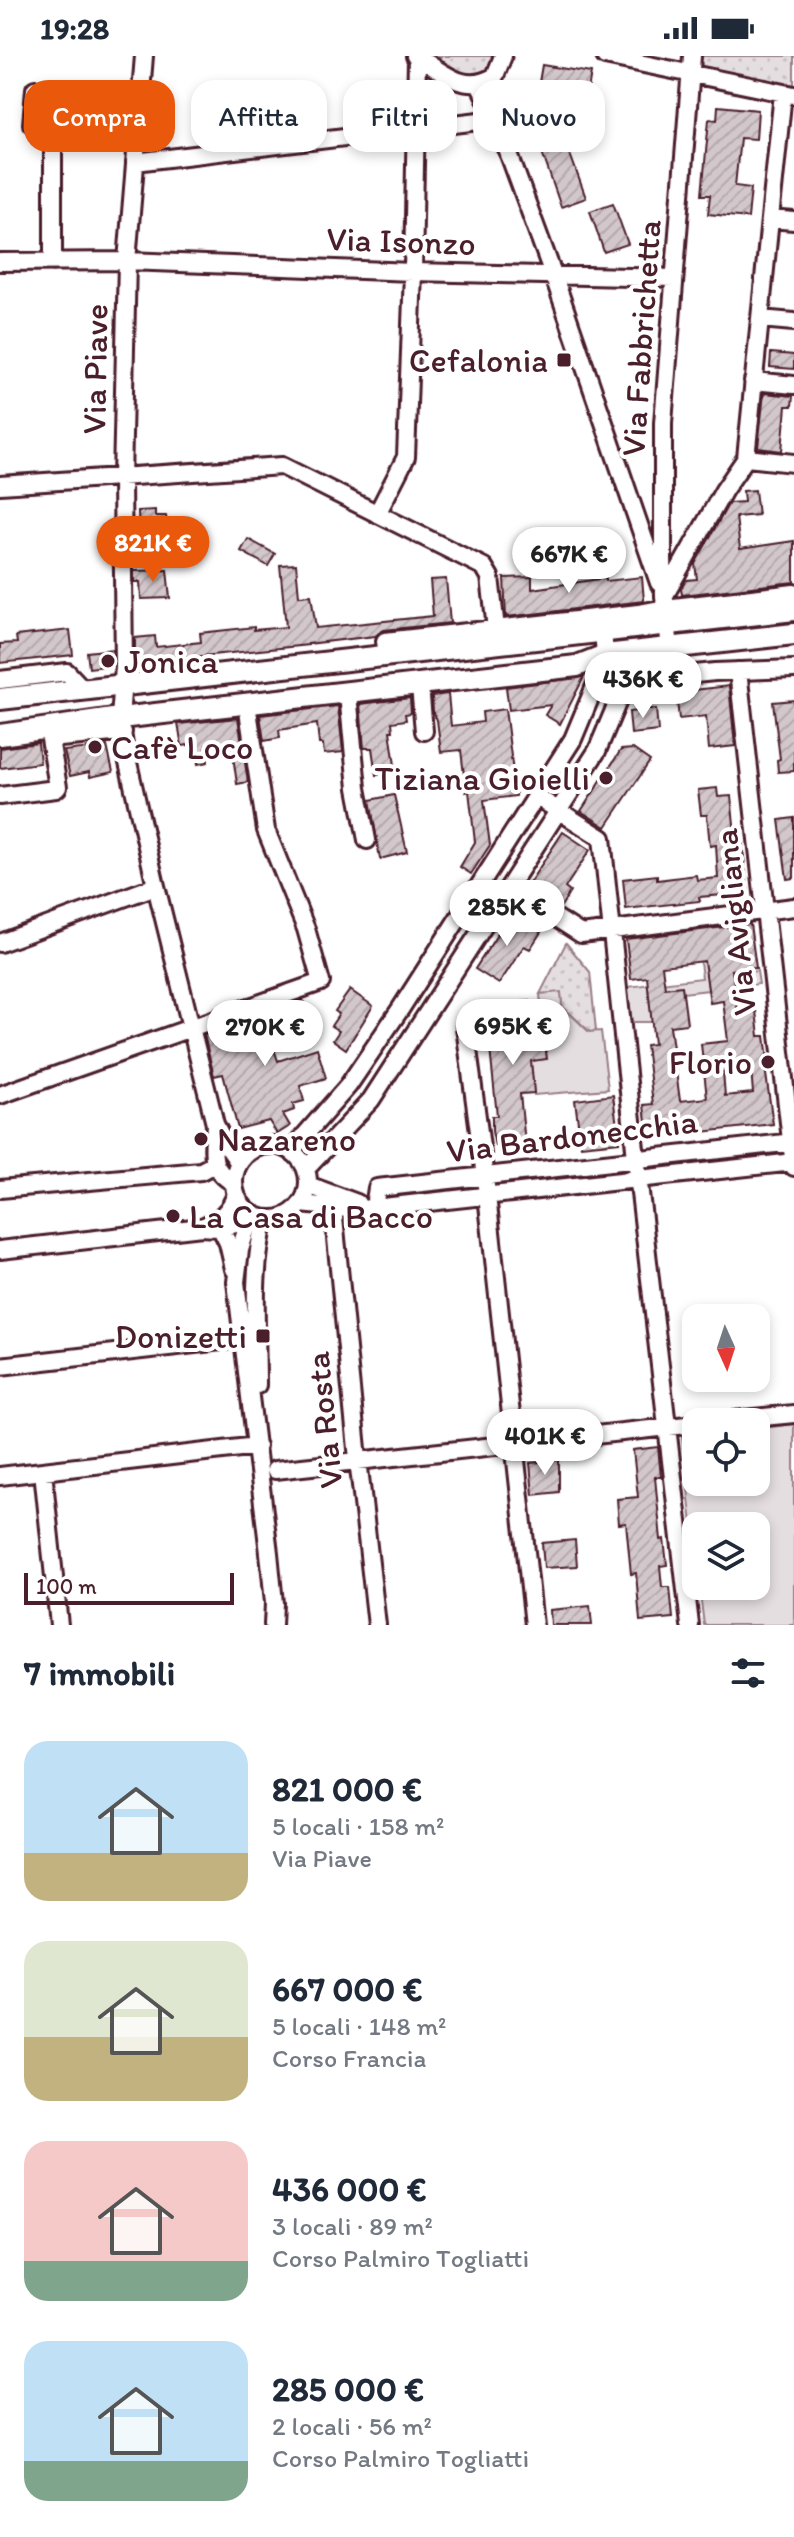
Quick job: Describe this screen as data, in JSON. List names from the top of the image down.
{
  "streets": {
    "street": [
      "Via Isonzo",
      "Via Fabbrichetta",
      "Via Piave",
      "Via Avigliana",
      "Via Bardonecchia",
      "Via Rosta"
    ]
  },
  "crossings": [
    ["Via Isonzo", "Via Fabbrichetta"],
    ["Via Isonzo", "Via Piave"],
    ["Via Avigliana", "Via Bardonecchia"],
    ["Via Bardonecchia", "Via Rosta"]
  ],
  "places": {
    "transit": ["Cefalonia", "Donizetti"],
    "other": [
      "Jonica",
      "Cafè Loco",
      "Tiziana Gioielli",
      "Florio",
      "Nazareno",
      "La Casa di Bacco"
    ]
  },
  "scale_bar": "100 m",
  "north": "bottom",
  "page": {
    "status": "19:28",
    "chip": [
      "Compra",
      "Affitta",
      "Filtri",
      "Nuovo"
    ],
    "price": [
      "821K €",
      "667K €",
      "436K €",
      "285K €",
      "695K €",
      "270K €",
      "401K €"
    ],
    "scale": "100 m",
    "heading": "7 immobili",
    "list": [
      {
        "name": "821 000 €",
        "note": "5 locali · 158 m² · Via Piave"
      },
      {
        "name": "667 000 €",
        "note": "5 locali · 148 m² · Corso Francia"
      },
      {
        "name": "436 000 €",
        "note": "3 locali · 89 m² · Corso Palmiro Togliatti"
      },
      {
        "name": "285 000 €",
        "note": "2 locali · 56 m² · Corso Palmiro Togliatti"
      }
    ]
  }
}
